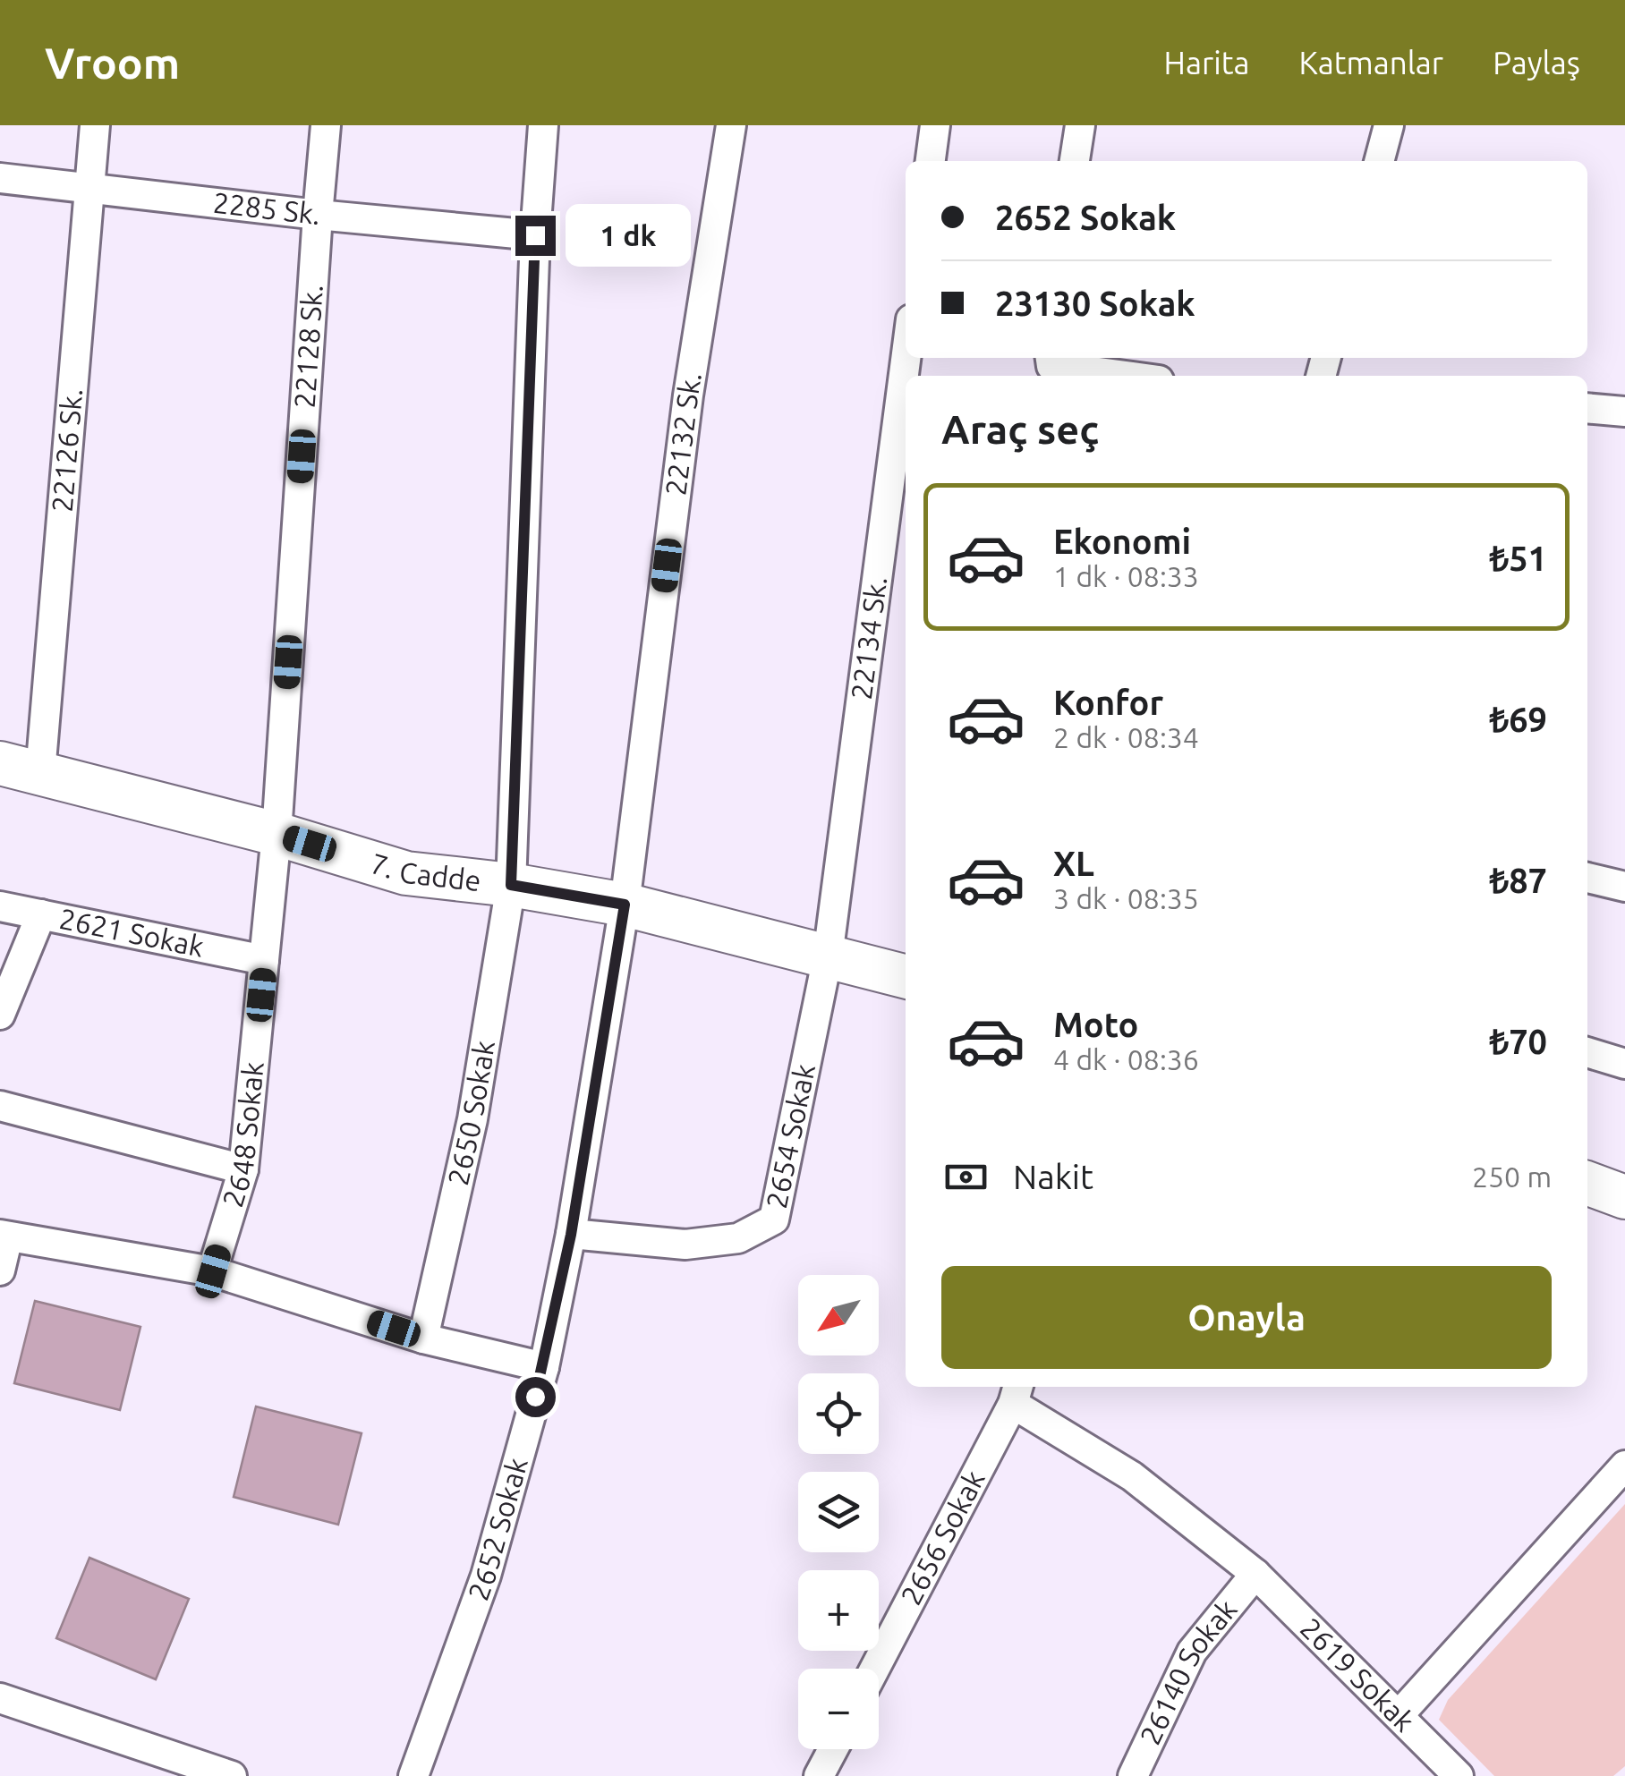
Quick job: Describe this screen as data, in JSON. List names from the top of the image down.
{
  "streets": {
    "street": [
      "2285 Sk.",
      "22128 Sk.",
      "22132 Sk.",
      "22126 Sk.",
      "22134 Sk.",
      "7. Cadde",
      "2621 Sokak",
      "2650 Sokak",
      "2648 Sokak",
      "2654 Sokak",
      "2652 Sokak",
      "2656 Sokak",
      "26140 Sokak",
      "2619 Sokak"
    ]
  },
  "crossings": [
    ["2285 Sk.", "22128 Sk."],
    ["2285 Sk.", "22126 Sk."],
    ["2285 Sk.", "2650 Sokak"],
    ["22128 Sk.", "7. Cadde"],
    ["22128 Sk.", "2648 Sokak"],
    ["22132 Sk.", "7. Cadde"],
    ["22132 Sk.", "2652 Sokak"],
    ["22126 Sk.", "7. Cadde"],
    ["22134 Sk.", "7. Cadde"],
    ["22134 Sk.", "2654 Sokak"],
    ["7. Cadde", "2650 Sokak"],
    ["7. Cadde", "2648 Sokak"],
    ["7. Cadde", "2654 Sokak"],
    ["7. Cadde", "2652 Sokak"],
    ["2621 Sokak", "2648 Sokak"],
    ["2654 Sokak", "2652 Sokak"],
    ["2656 Sokak", "2619 Sokak"],
    ["26140 Sokak", "2619 Sokak"]
  ],
  "north": "bottom left",
  "page": {
    "header": "Vroom",
    "nav": ["Harita", "Katmanlar", "Paylaş"],
    "banner": ["2652 Sokak", "23130 Sokak"],
    "bubble": "1 dk",
    "heading": "Araç seç",
    "list": [
      {
        "name": "Ekonomi",
        "note": "1 dk · 08:33",
        "value": "₺51"
      },
      {
        "name": "Konfor",
        "note": "2 dk · 08:34",
        "value": "₺69"
      },
      {
        "name": "XL",
        "note": "3 dk · 08:35",
        "value": "₺87"
      },
      {
        "name": "Moto",
        "note": "4 dk · 08:36",
        "value": "₺70"
      }
    ],
    "pay": ["Nakit", "250 m"],
    "buttons": "Onayla",
    "map_buttons": ["+", "−"]
  }
}
